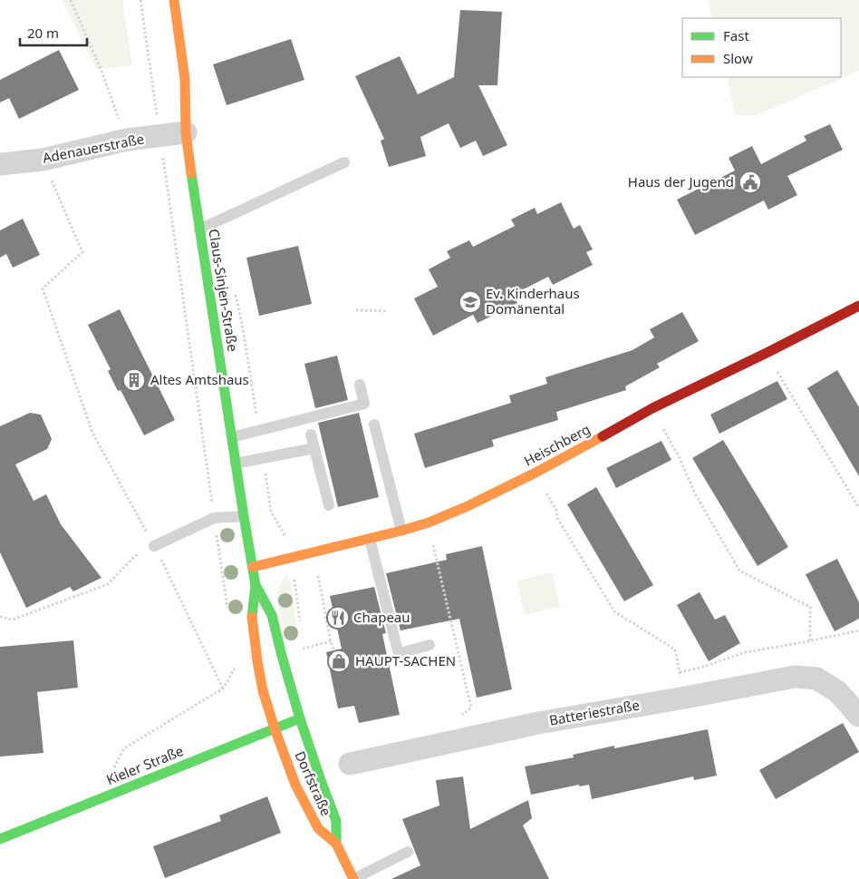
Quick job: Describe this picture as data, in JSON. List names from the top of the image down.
{
  "streets": {
    "street": [
      "Adenauerstraße",
      "Claus-Sinjen-Straße",
      "Heischberg",
      "Batteriestraße",
      "Kieler Straße",
      "Dorfstraße"
    ]
  },
  "crossings": [
    ["Adenauerstraße", "Claus-Sinjen-Straße"],
    ["Claus-Sinjen-Straße", "Heischberg"],
    ["Claus-Sinjen-Straße", "Kieler Straße"],
    ["Claus-Sinjen-Straße", "Dorfstraße"],
    ["Kieler Straße", "Dorfstraße"]
  ],
  "places": {
    "public building": ["Haus der Jugend"],
    "school or university": ["Ev. Kinderhaus Domänental"],
    "building": ["Altes Amtshaus"],
    "restaurant": ["Chapeau"],
    "shop": ["HAUPT-SACHEN"]
  },
  "legend": ["Fast", "Slow"],
  "scale_bar": "20 m"
}
